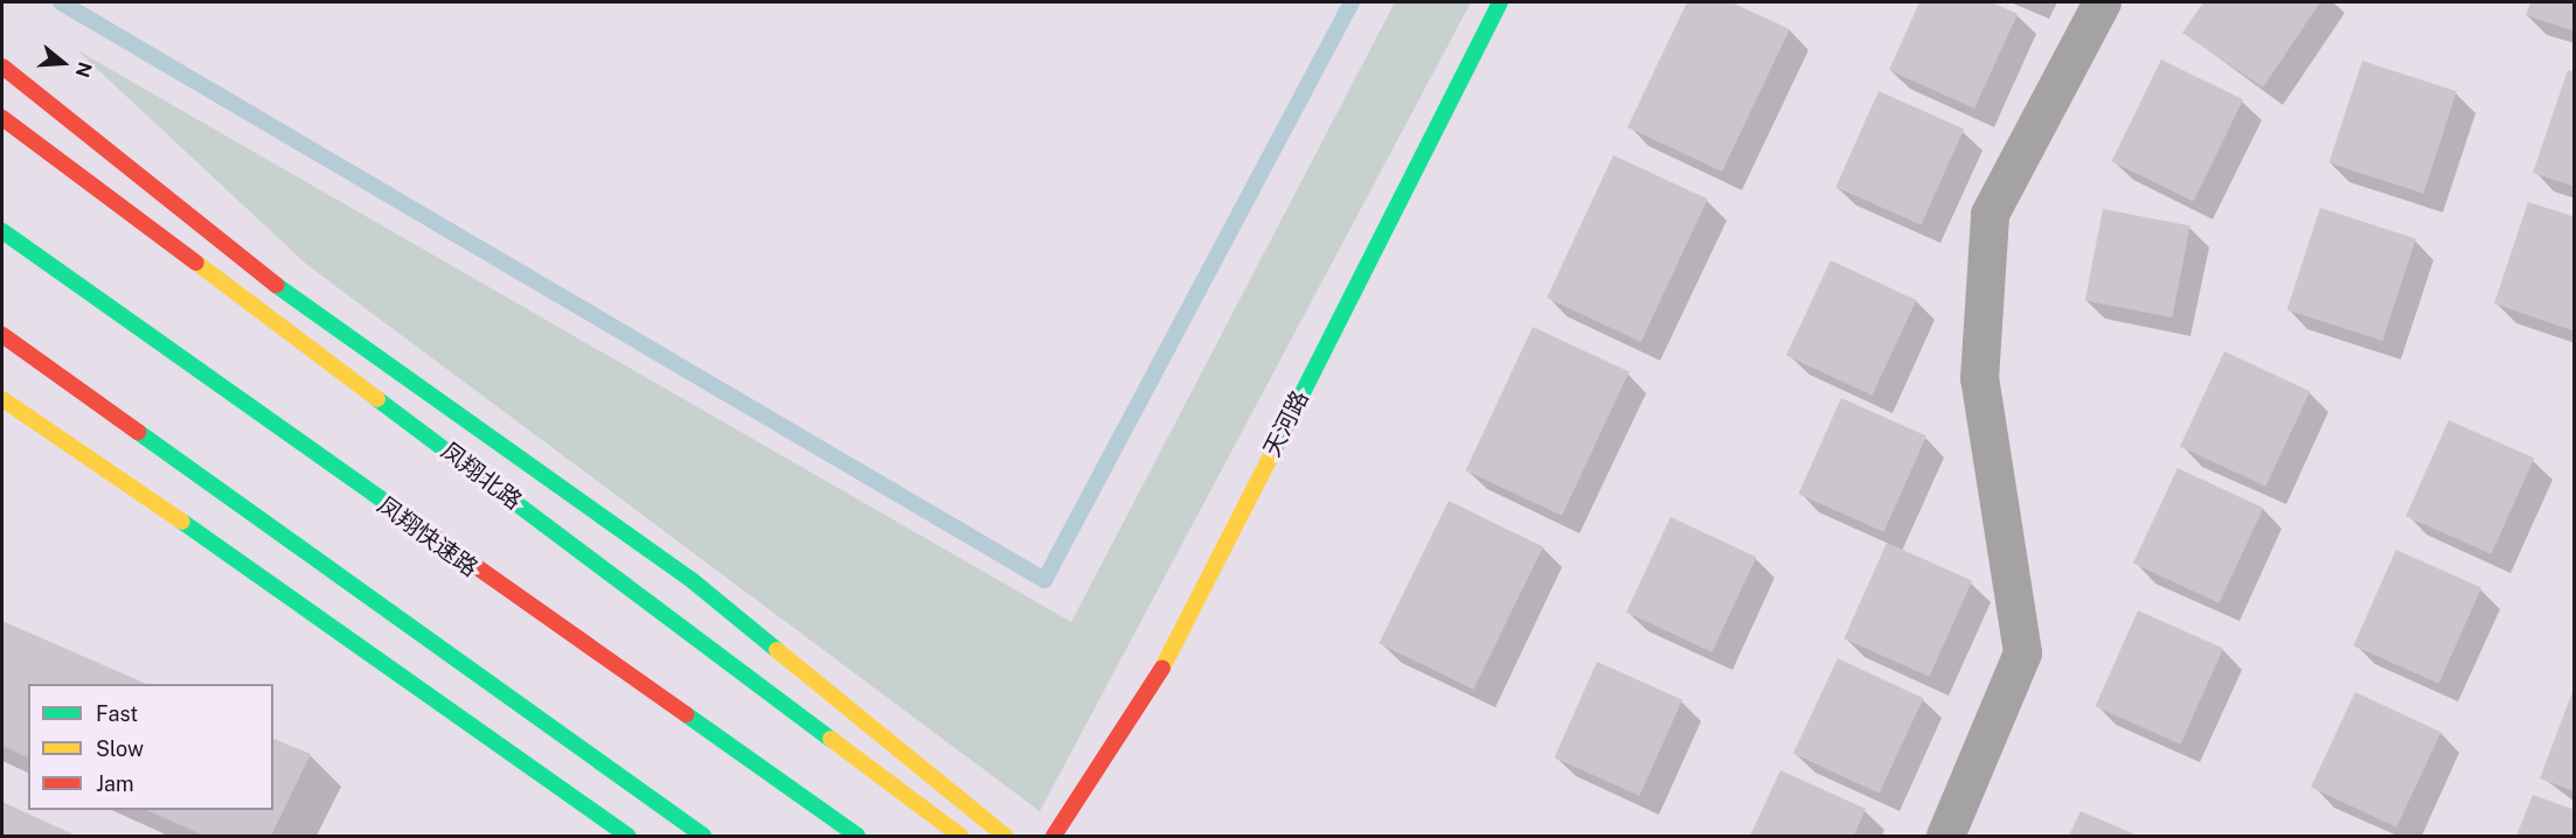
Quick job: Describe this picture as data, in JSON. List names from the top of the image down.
{
  "streets": {
    "main road": ["天河路", "凤翔北路", "凤翔快速路"]
  },
  "legend": ["Fast", "Slow", "Jam"],
  "north": "right"
}
